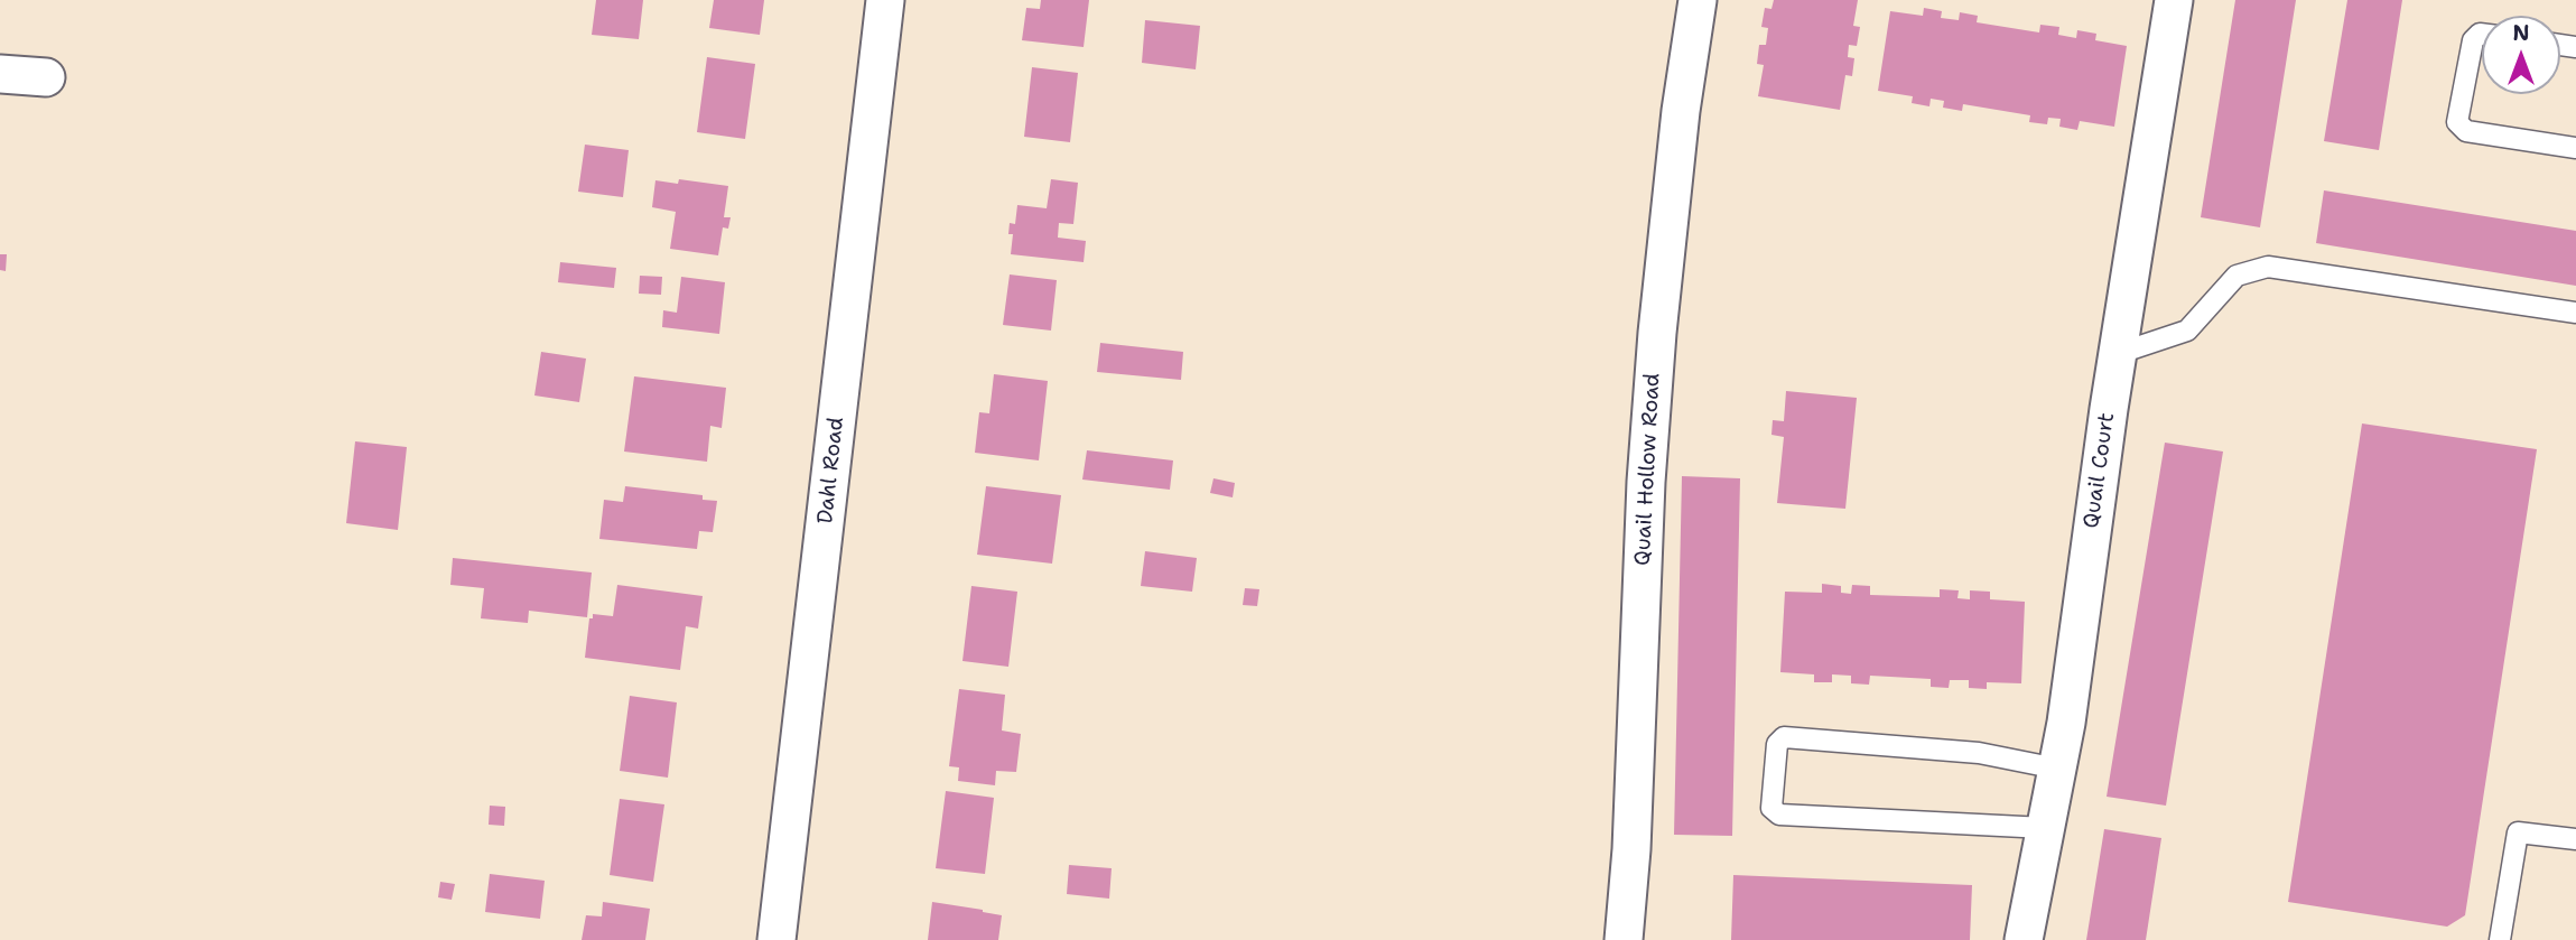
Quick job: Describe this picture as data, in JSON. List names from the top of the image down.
{
  "streets": {
    "street": ["Quail Hollow Road", "Dahl Road", "Quail Court"]
  },
  "north": "top"
}
